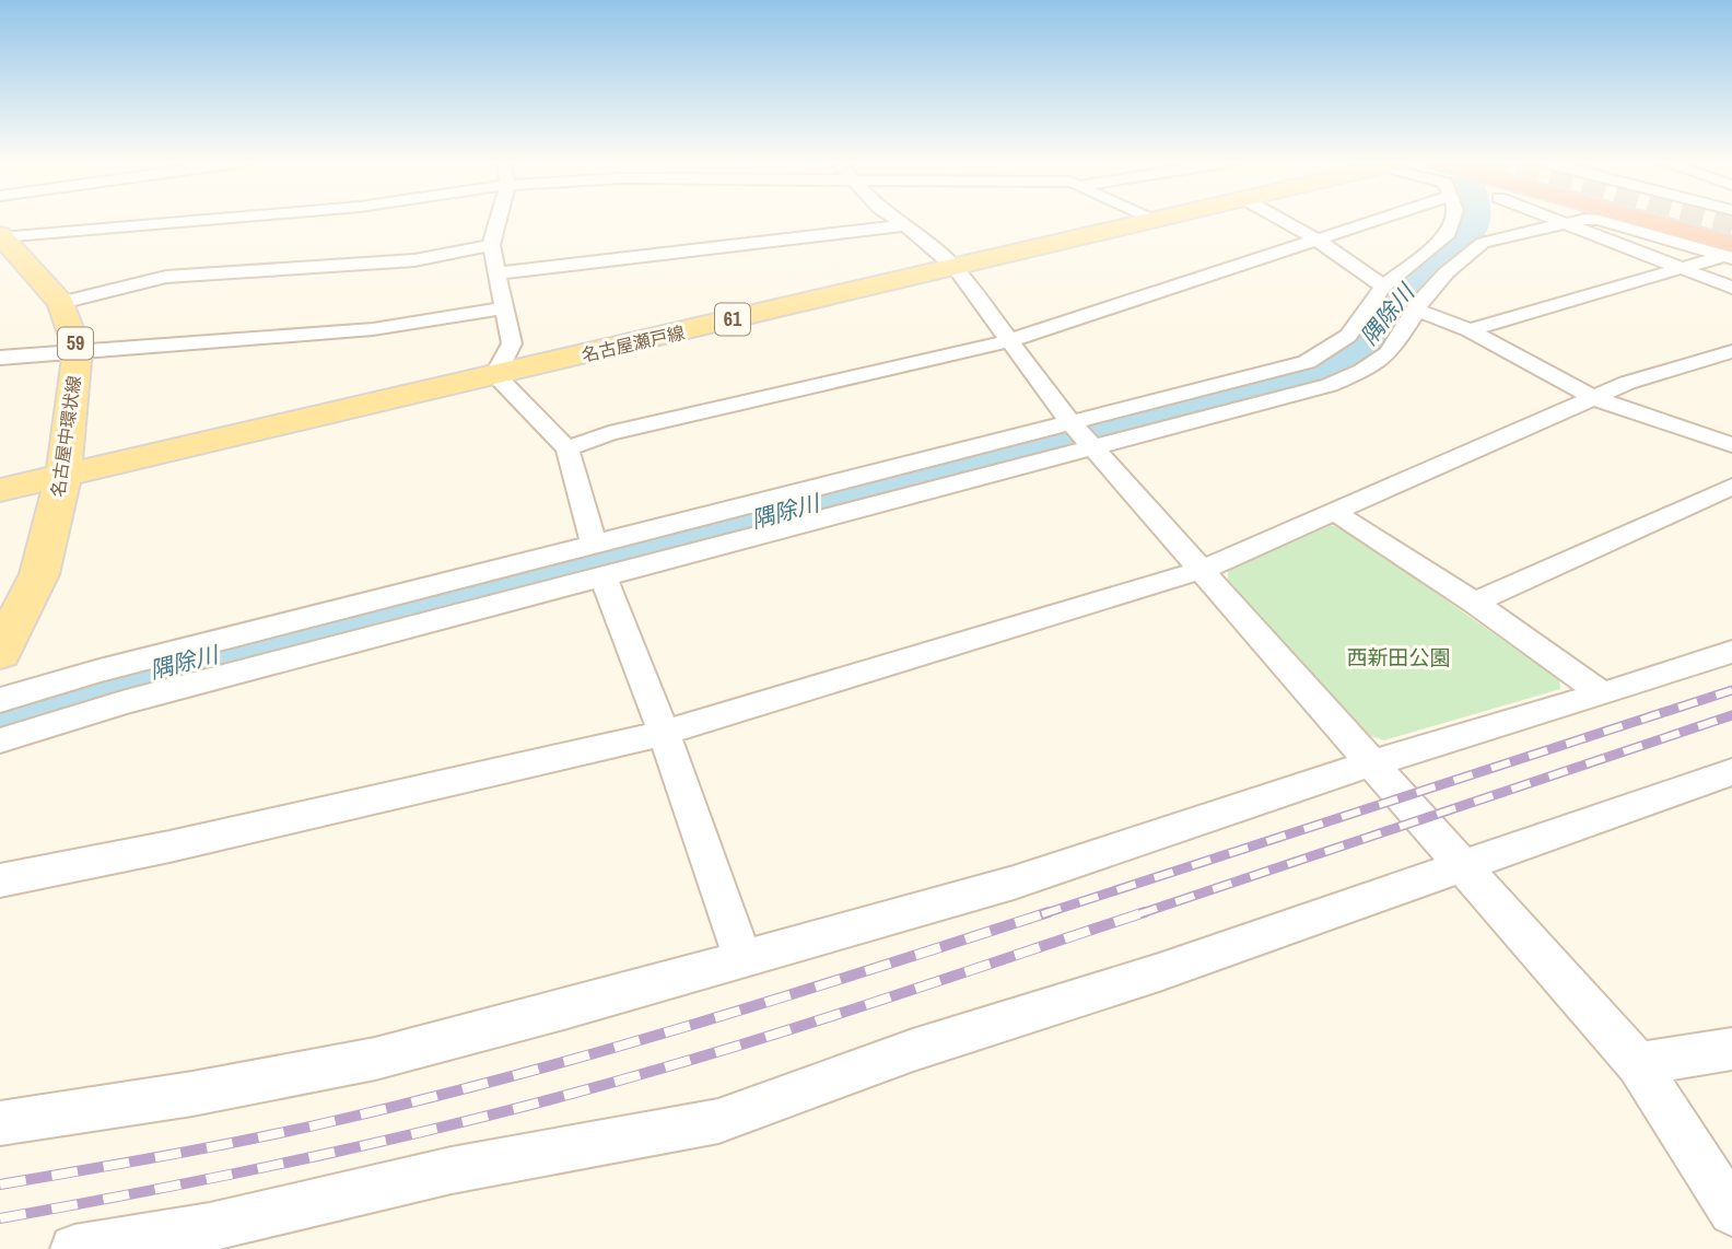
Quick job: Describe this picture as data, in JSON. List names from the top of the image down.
{
  "streets": {
    "main road": [
      "61",
      "59",
      "名古屋瀬戸線",
      "名古屋中環状線"
    ]
  },
  "crossings": [
    ["名古屋瀬戸線", "名古屋中環状線"]
  ],
  "water": ["隅除川"],
  "parks": ["西新田公園"]
}
